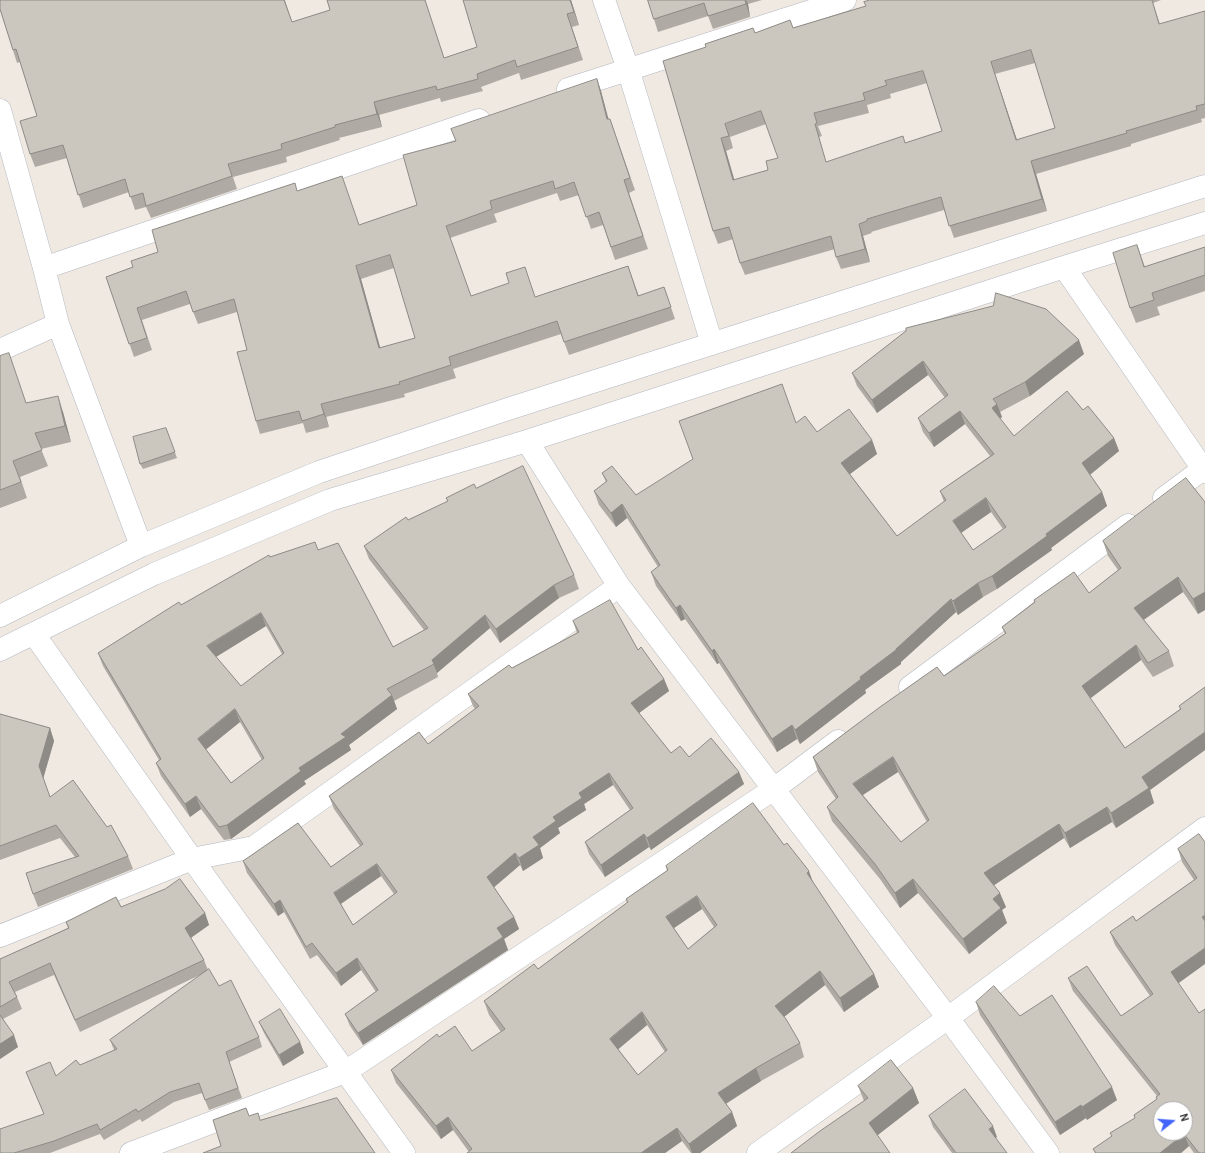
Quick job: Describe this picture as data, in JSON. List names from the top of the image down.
{
  "north": "right"
}
